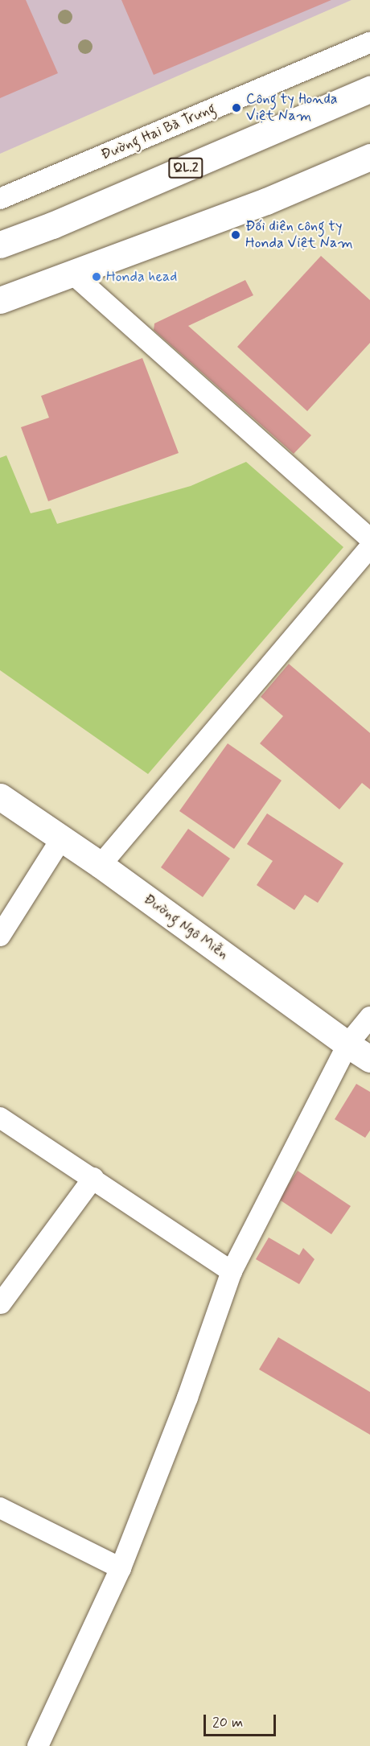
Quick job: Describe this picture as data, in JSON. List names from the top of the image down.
{
  "streets": {
    "main road": ["QL.2", "Đường Ngô Miễn"],
    "street": ["Đường Hai Bà Trưng"]
  },
  "places": ["Công ty Honda Việt Nam", "Đối diện công ty Honda Việt Nam", "Honda head"],
  "scale_bar": "20 m"
}
